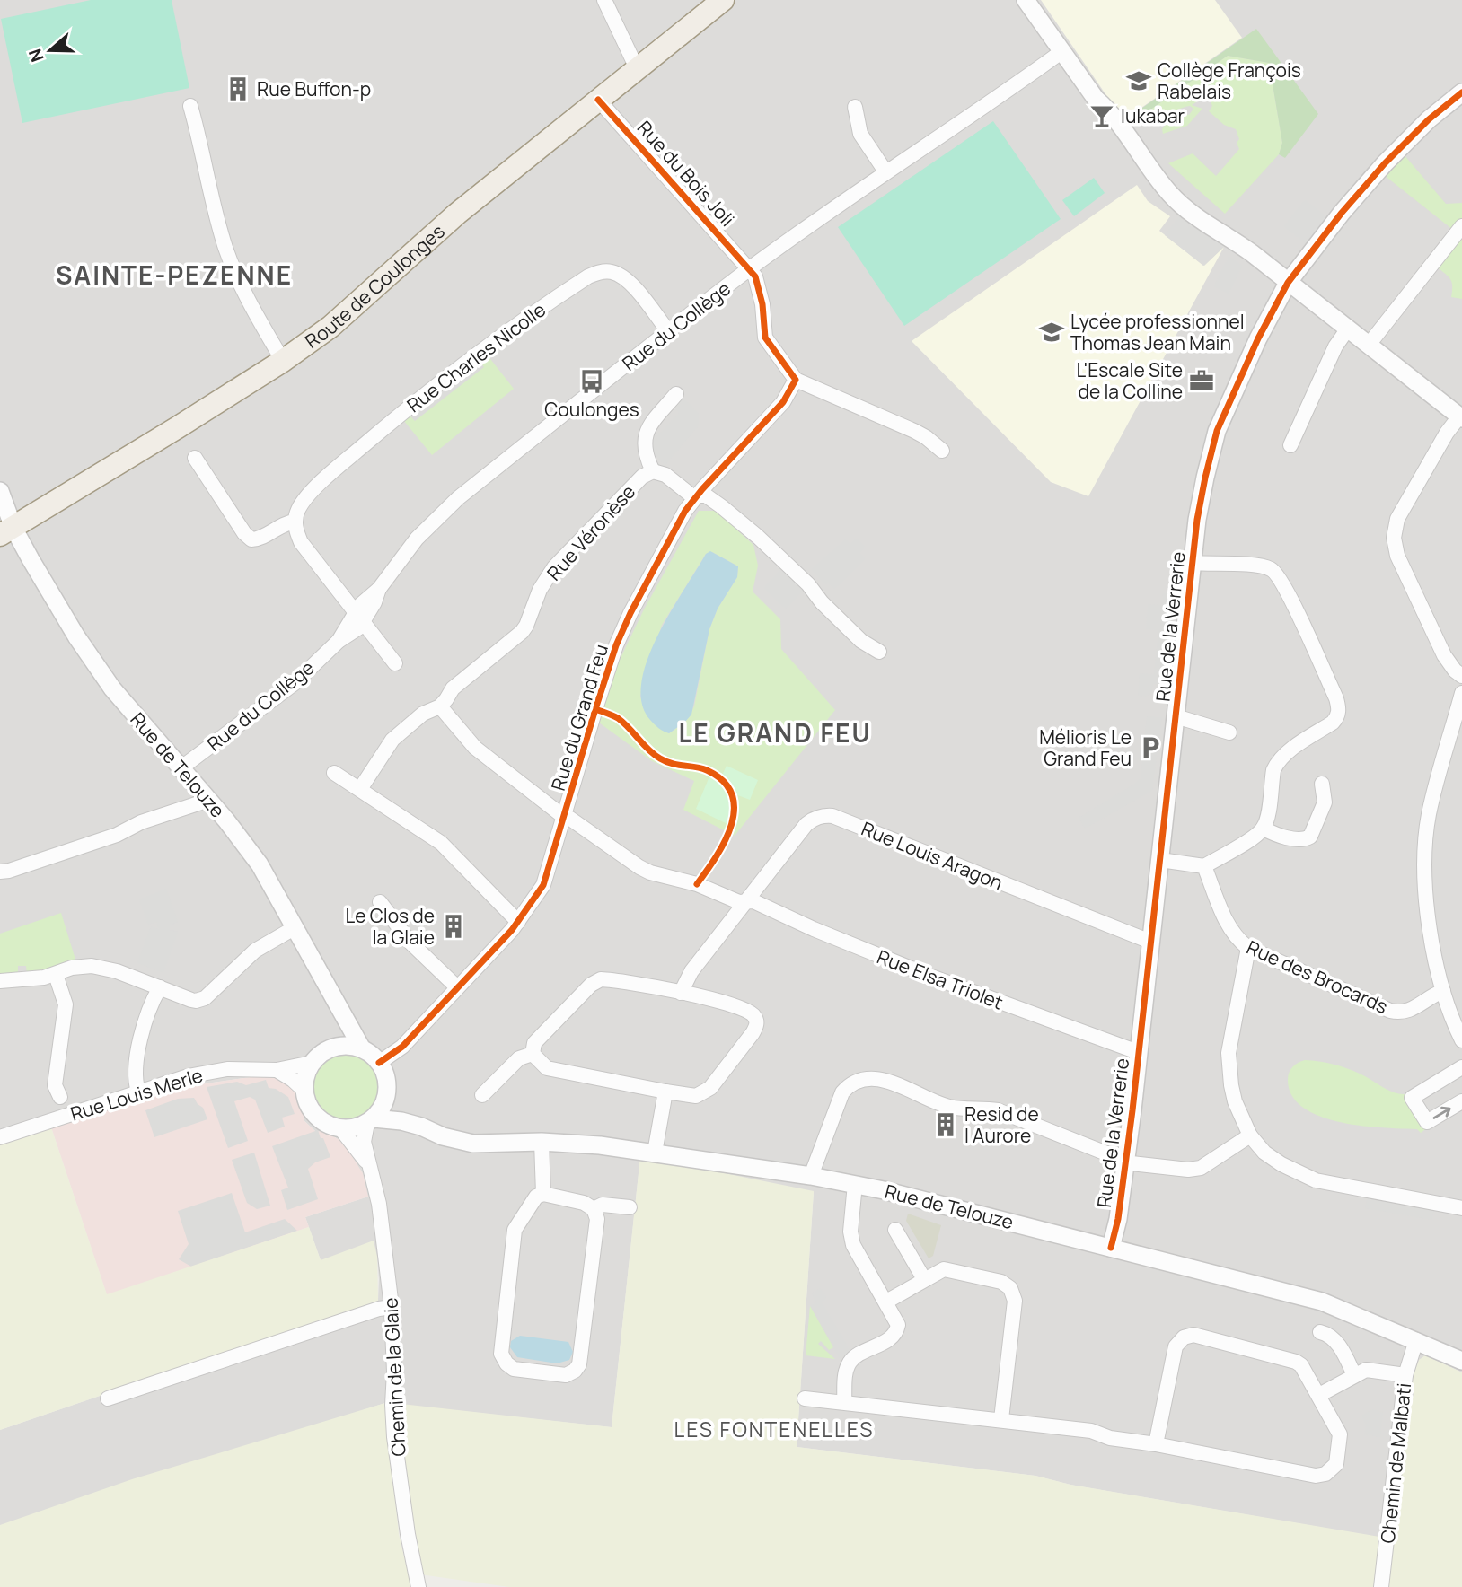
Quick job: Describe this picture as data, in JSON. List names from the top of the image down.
{
  "streets": {
    "main road": ["Route de Coulonges"],
    "street": [
      "Rue du Bois Joli",
      "Rue du Collège",
      "Rue Charles Nicolle",
      "Rue Véronèse",
      "Rue de la Verrerie",
      "Rue du Grand Feu",
      "Rue de Telouze",
      "Rue Louis Aragon",
      "Rue des Brocards",
      "Rue Elsa Triolet",
      "Rue Louis Merle",
      "Chemin de la Glaie",
      "Chemin de Malbati"
    ]
  },
  "crossings": [
    ["Rue du Bois Joli", "Route de Coulonges"],
    ["Rue du Bois Joli", "Rue du Collège"],
    ["Route de Coulonges", "Rue de Telouze"],
    ["Rue du Collège", "Rue Charles Nicolle"],
    ["Rue du Collège", "Rue de Telouze"],
    ["Rue Véronèse", "Rue du Grand Feu"],
    ["Rue Véronèse", "Rue Elsa Triolet"],
    ["Rue de la Verrerie", "Rue de Telouze"],
    ["Rue de la Verrerie", "Rue Louis Aragon"],
    ["Rue de la Verrerie", "Rue Elsa Triolet"],
    ["Rue du Grand Feu", "Rue de Telouze"],
    ["Rue du Grand Feu", "Rue Elsa Triolet"],
    ["Rue du Grand Feu", "Rue Louis Merle"],
    ["Rue du Grand Feu", "Chemin de la Glaie"],
    ["Rue de Telouze", "Rue Louis Merle"],
    ["Rue de Telouze", "Chemin de la Glaie"],
    ["Rue de Telouze", "Chemin de Malbati"],
    ["Rue Louis Aragon", "Rue Elsa Triolet"],
    ["Rue Louis Merle", "Chemin de la Glaie"]
  ],
  "districts": ["SAINTE-PEZENNE", "LE GRAND FEU", "LES FONTENELLES"],
  "places": {
    "school or university": ["Collège François Rabelais", "Lycée professionnel Thomas Jean Main"],
    "building": ["Rue Buffon-p", "Le Clos de la Glaie", "Resid de l Aurore"],
    "bar": ["lukabar"],
    "office": ["L'Escale Site de la Colline"],
    "bus stop": ["Coulonges"],
    "parking": ["Mélioris Le Grand Feu"]
  },
  "north": "left"
}
